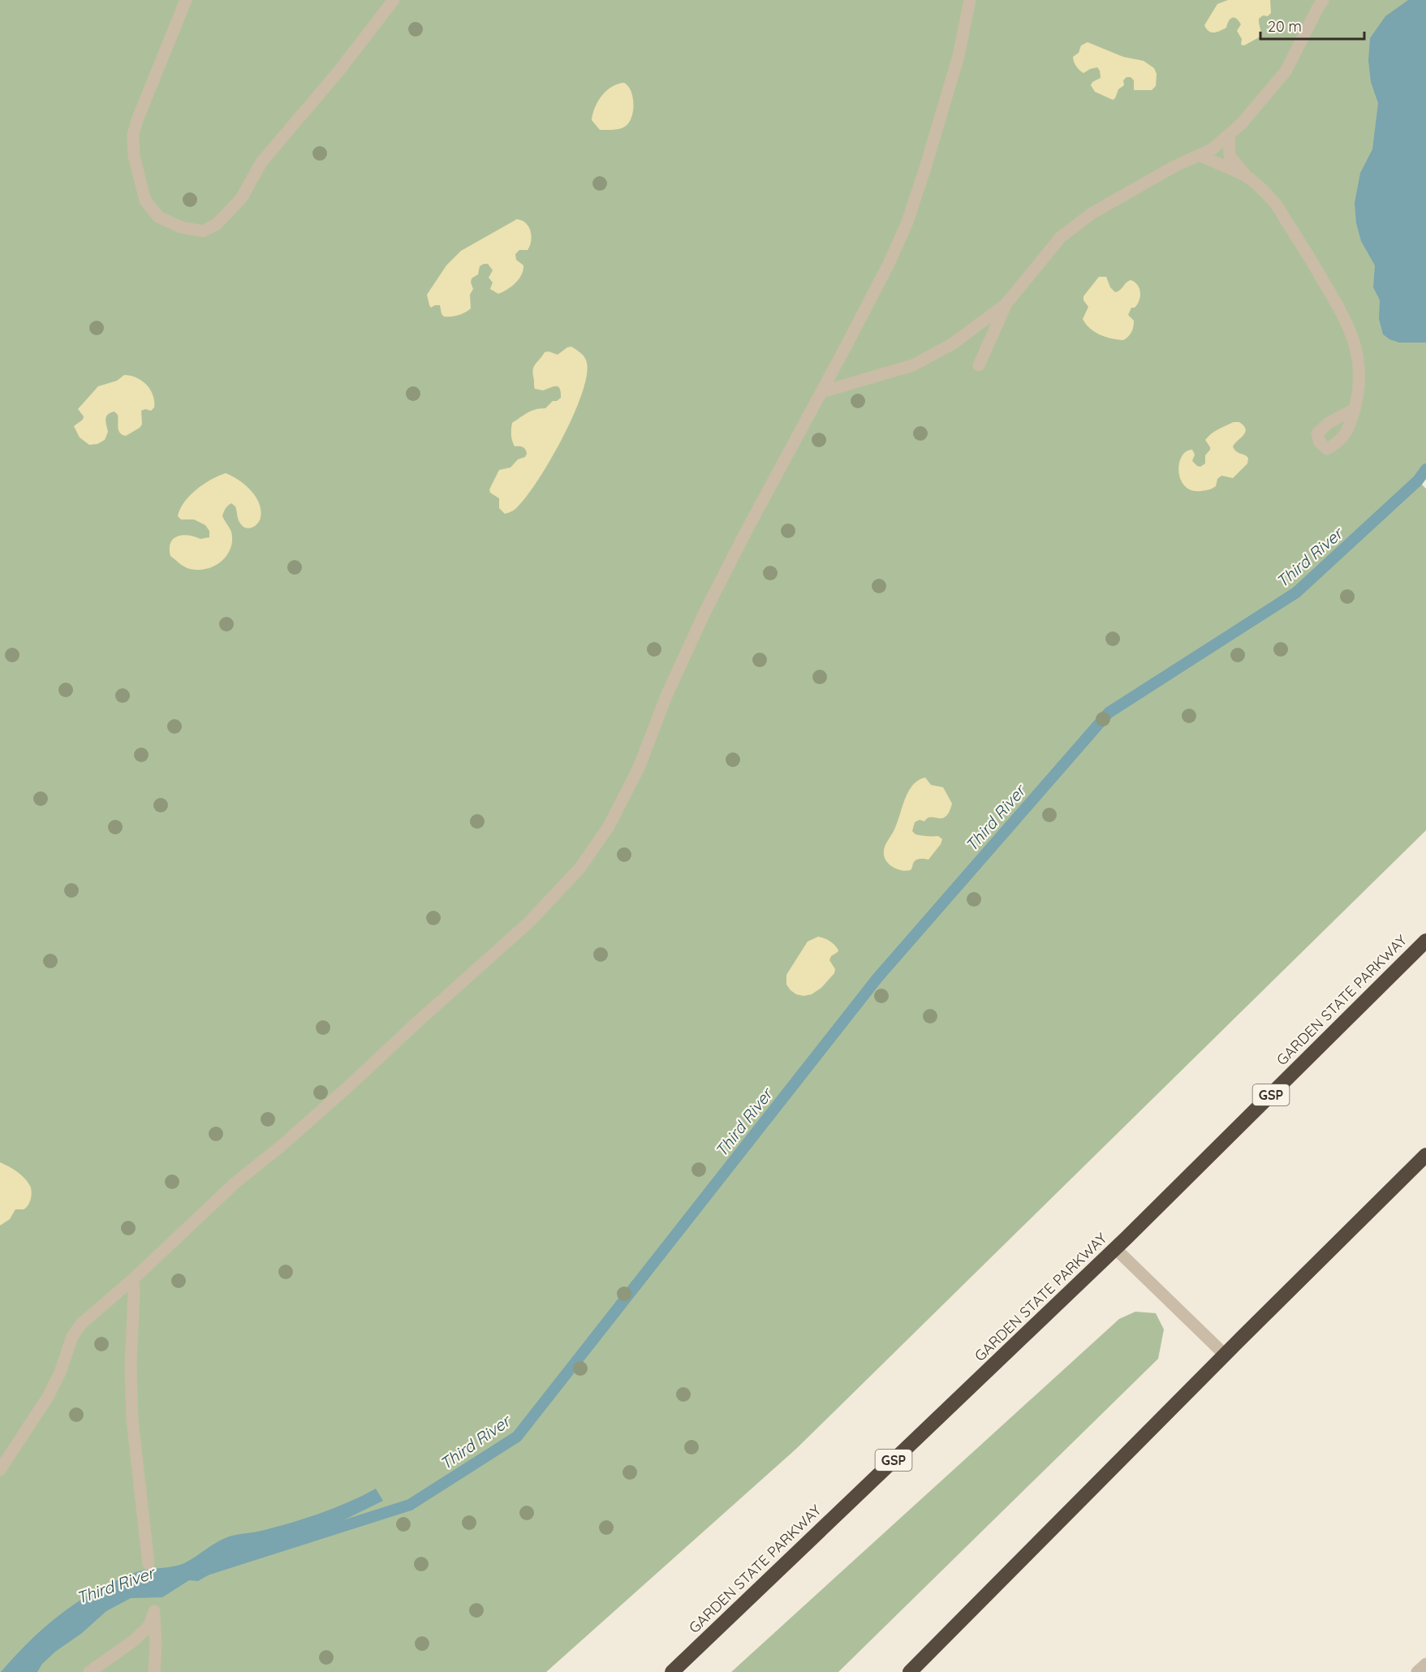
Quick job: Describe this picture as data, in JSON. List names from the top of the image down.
{
  "streets": {
    "highway": ["GARDEN STATE PARKWAY", "GSP"]
  },
  "water": ["Third River"],
  "scale_bar": "20 m"
}
